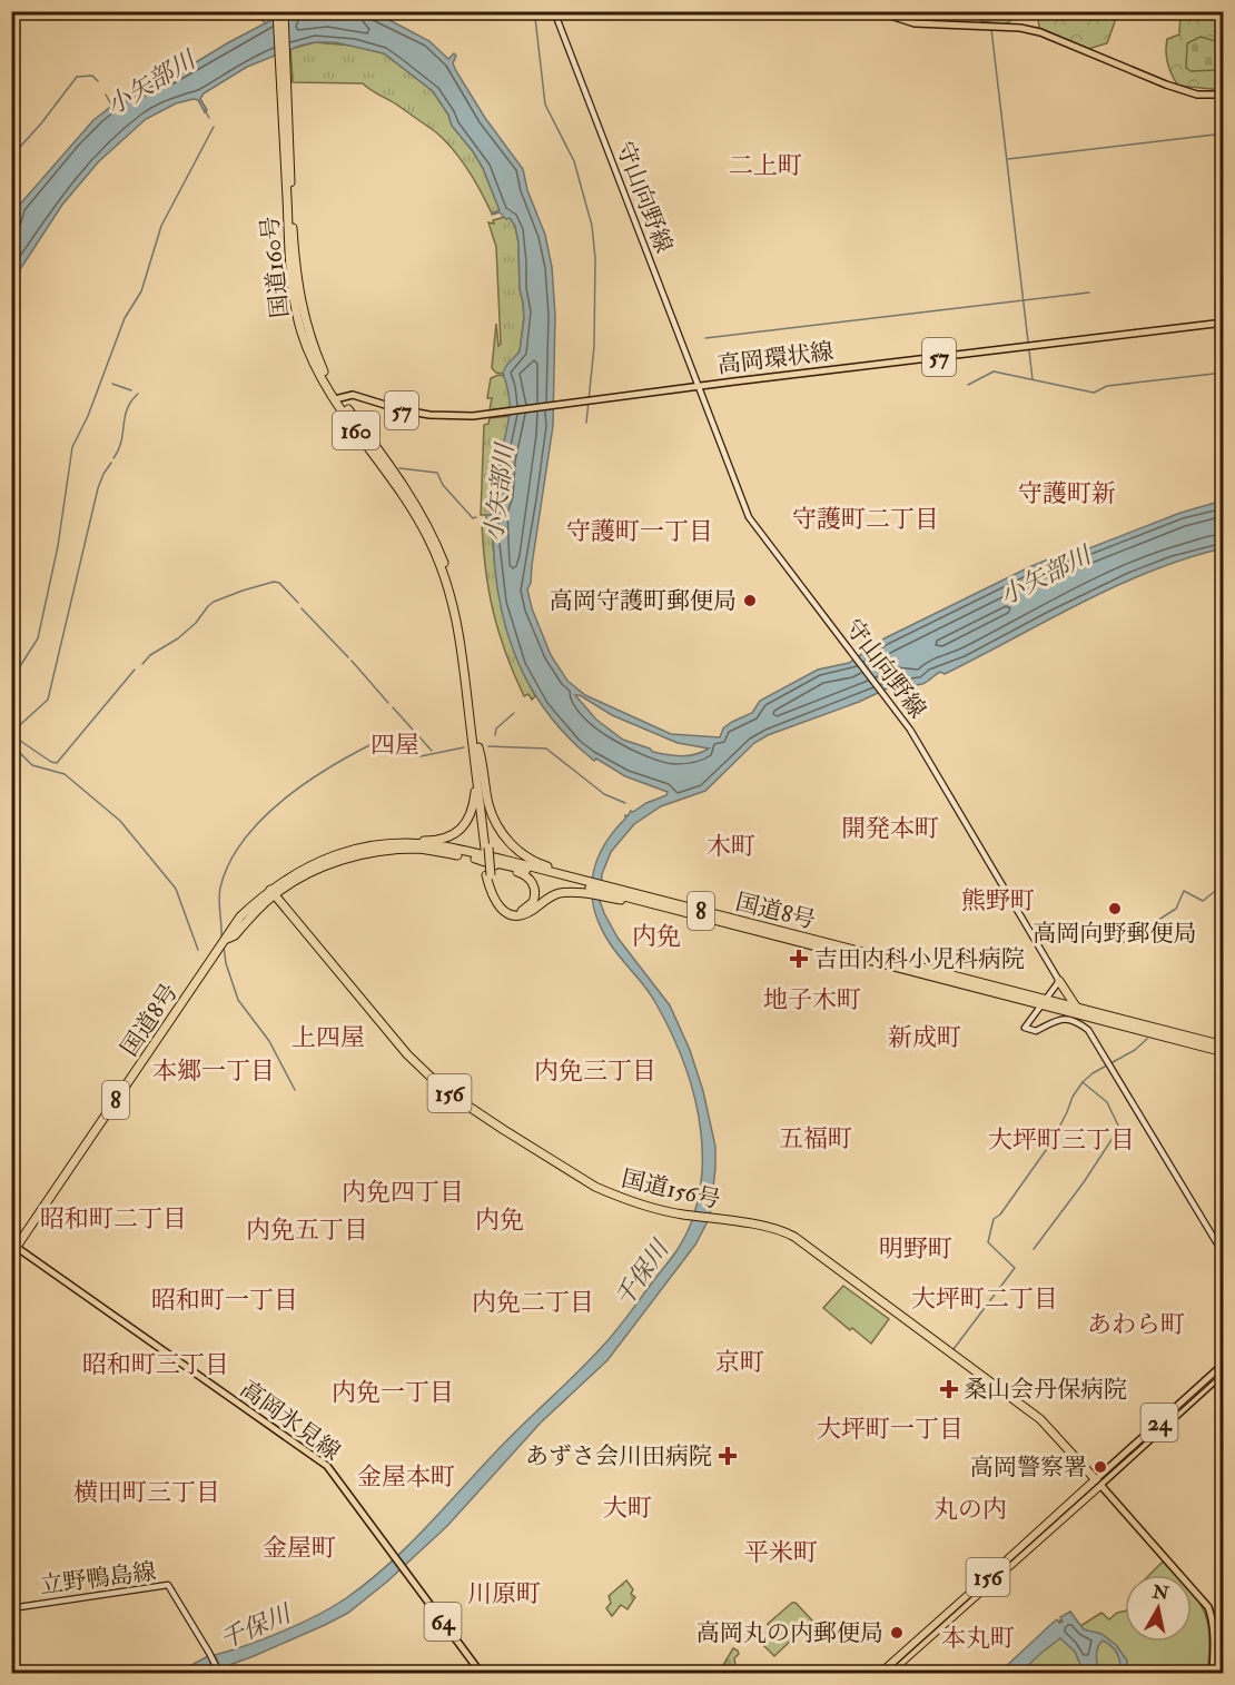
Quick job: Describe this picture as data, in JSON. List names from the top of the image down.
{
  "streets": {
    "highway": [
      "国道160号",
      "160",
      "8",
      "国道8号",
      "156",
      "国道156号"
    ],
    "main road": [
      "守山向野線",
      "57",
      "高岡環状線",
      "高岡氷見線",
      "24",
      "立野鴨島線",
      "64"
    ]
  },
  "crossings": [
    ["守山向野線", "高岡環状線"],
    ["国道160号", "高岡環状線"],
    ["国道160号", "160"],
    ["160", "国道8号"],
    ["国道8号", "国道156号"],
    ["国道8号", "高岡氷見線"],
    ["156", "国道156号"],
    ["156", "24"],
    ["国道156号", "24"]
  ],
  "districts": [
    "二上町",
    "守護町新",
    "守護町二丁目",
    "守護町一丁目",
    "四屋",
    "開発本町",
    "木町",
    "熊野町",
    "内免",
    "地子木町",
    "上四屋",
    "新成町",
    "本郷一丁目",
    "内免三丁目",
    "五福町",
    "大坪町三丁目",
    "内免四丁目",
    "昭和町二丁目",
    "内免",
    "内免五丁目",
    "明野町",
    "大坪町二丁目",
    "昭和町一丁目",
    "内免二丁目",
    "あわら町",
    "京町",
    "昭和町三丁目",
    "内免一丁目",
    "大坪町一丁目",
    "金屋本町",
    "横田町三丁目",
    "大町",
    "丸の内",
    "金屋町",
    "平米町",
    "川原町",
    "本丸町"
  ],
  "water": ["小矢部川", "千保川"],
  "places": {
    "other": [
      "高岡守護町郵便局",
      "高岡向野郵便局",
      "高岡警察署",
      "高岡丸の内郵便局"
    ],
    "health": ["吉田内科小児科病院", "桑山会丹保病院", "あずさ会川田病院"]
  },
  "north": "top"
}
